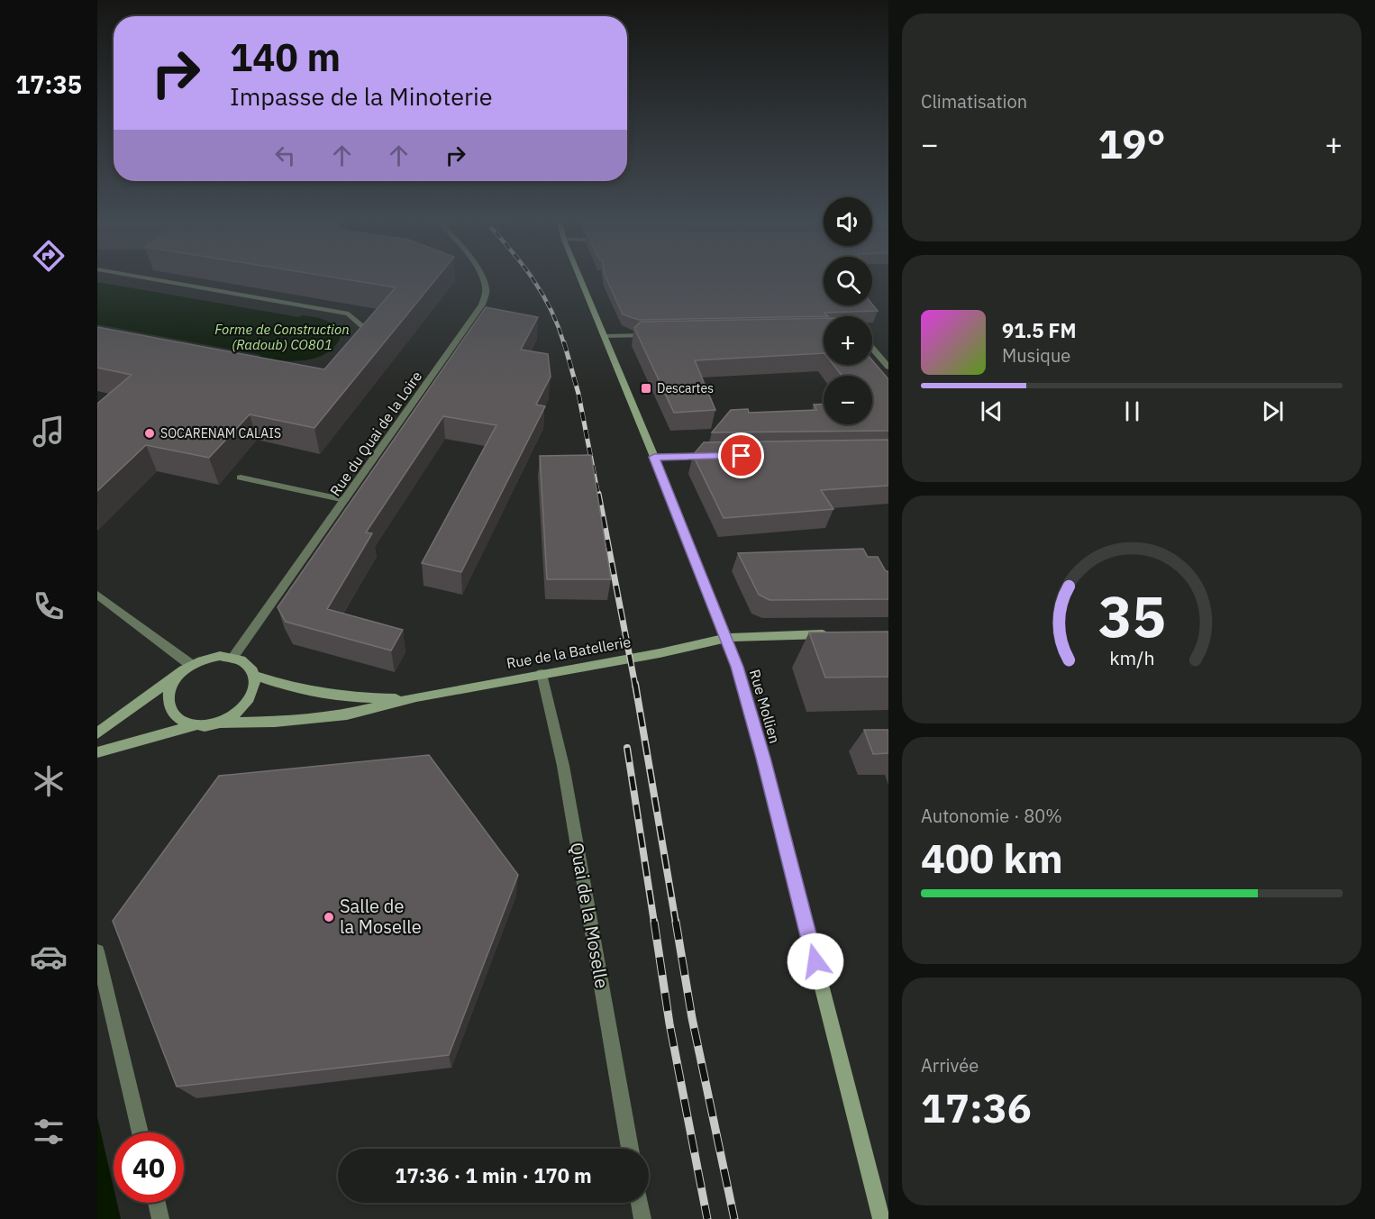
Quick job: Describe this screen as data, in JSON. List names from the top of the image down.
{
  "streets": {
    "street": [
      "Rue du Quai de la Loire",
      "Rue de la Batellerie",
      "Rue Mollien",
      "Quai de la Moselle"
    ]
  },
  "crossings": [
    ["Rue du Quai de la Loire", "Rue de la Batellerie"],
    ["Rue de la Batellerie", "Rue Mollien"],
    ["Rue de la Batellerie", "Quai de la Moselle"]
  ],
  "water": ["Forme de Construction (Radoub) CO801"],
  "places": {
    "transit": ["Descartes"],
    "other": ["SOCARENAM CALAIS", "Salle de la Moselle"]
  },
  "page": {
    "tabs": "17:35",
    "tile": [
      "Climatisation",
      ["Autonomie · 80%", "400 km"],
      ["Arrivée", "17:36"]
    ],
    "turn": ["140 m", "Impasse de la Minoterie"],
    "heat": ["−", "19°", "+"],
    "map_buttons": ["+", "−"],
    "song": ["91.5 FM", "Musique"],
    "limit": "40",
    "trip": "17:36 · 1 min · 170 m",
    "gauge": ["35", "km/h"]
  }
}
